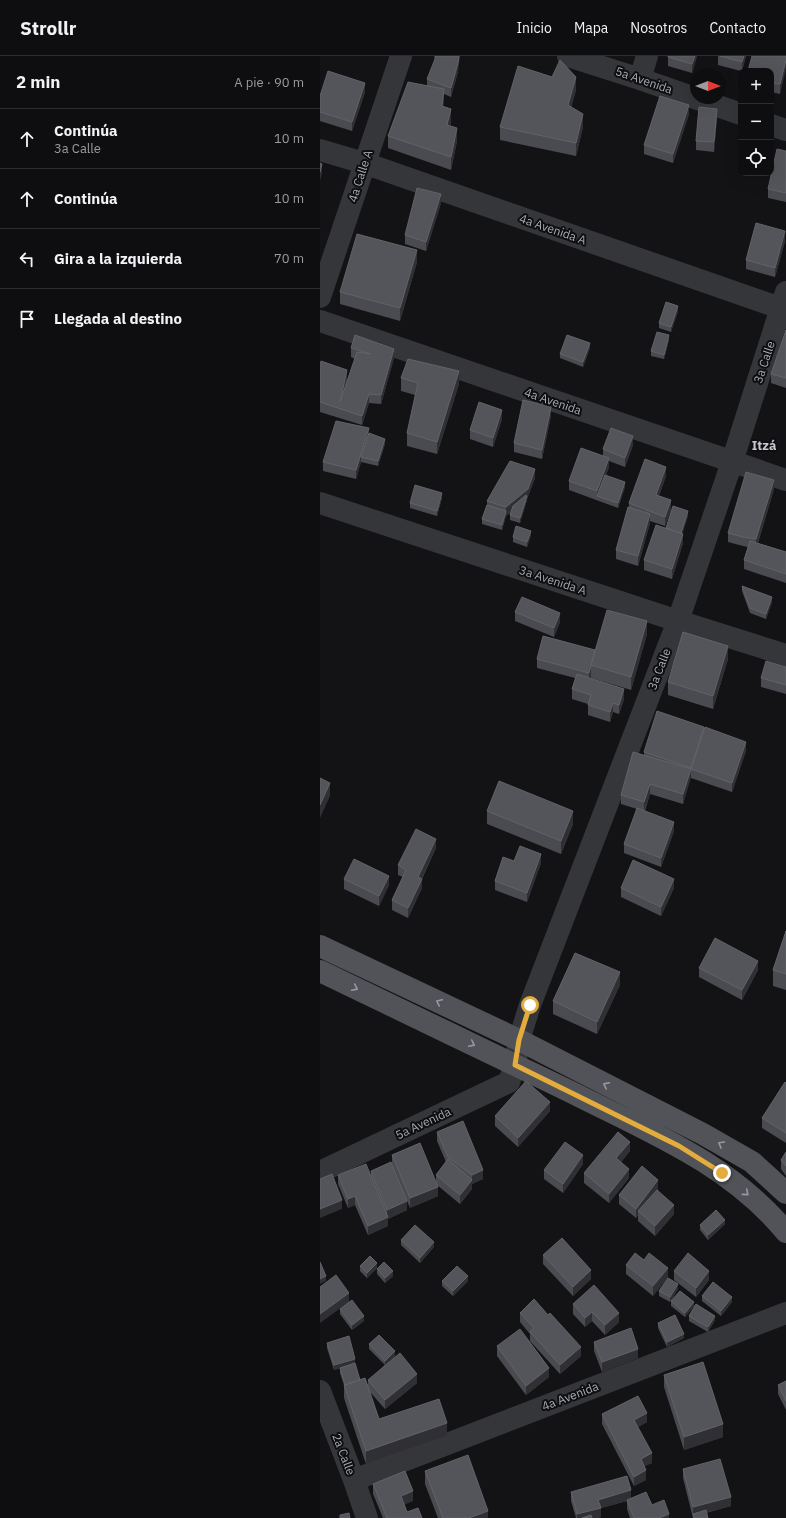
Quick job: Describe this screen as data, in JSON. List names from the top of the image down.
{
  "streets": {
    "street": [
      "5a Avenida",
      "4a Calle A",
      "4a Avenida A",
      "3a Calle",
      "4a Avenida",
      "3a Avenida A",
      "2a Calle"
    ]
  },
  "crossings": [
    ["5a Avenida", "3a Calle"],
    ["4a Calle A", "4a Avenida A"],
    ["4a Avenida A", "3a Calle"],
    ["3a Calle", "4a Avenida"],
    ["3a Calle", "3a Avenida A"],
    ["4a Avenida", "2a Calle"]
  ],
  "districts": ["Itzá"],
  "north": "right",
  "page": {
    "header": "Strollr",
    "nav": [
      "Inicio",
      "Mapa",
      "Nosotros",
      "Contacto"
    ],
    "heading": ["2 min", "A pie · 90 m"],
    "map_buttons": ["+", "−"],
    "list": [
      ["Continúa", "3a Calle", "10 m"],
      ["Continúa", "10 m"],
      ["Gira a la izquierda", "70 m"],
      "Llegada al destino"
    ]
  }
}
